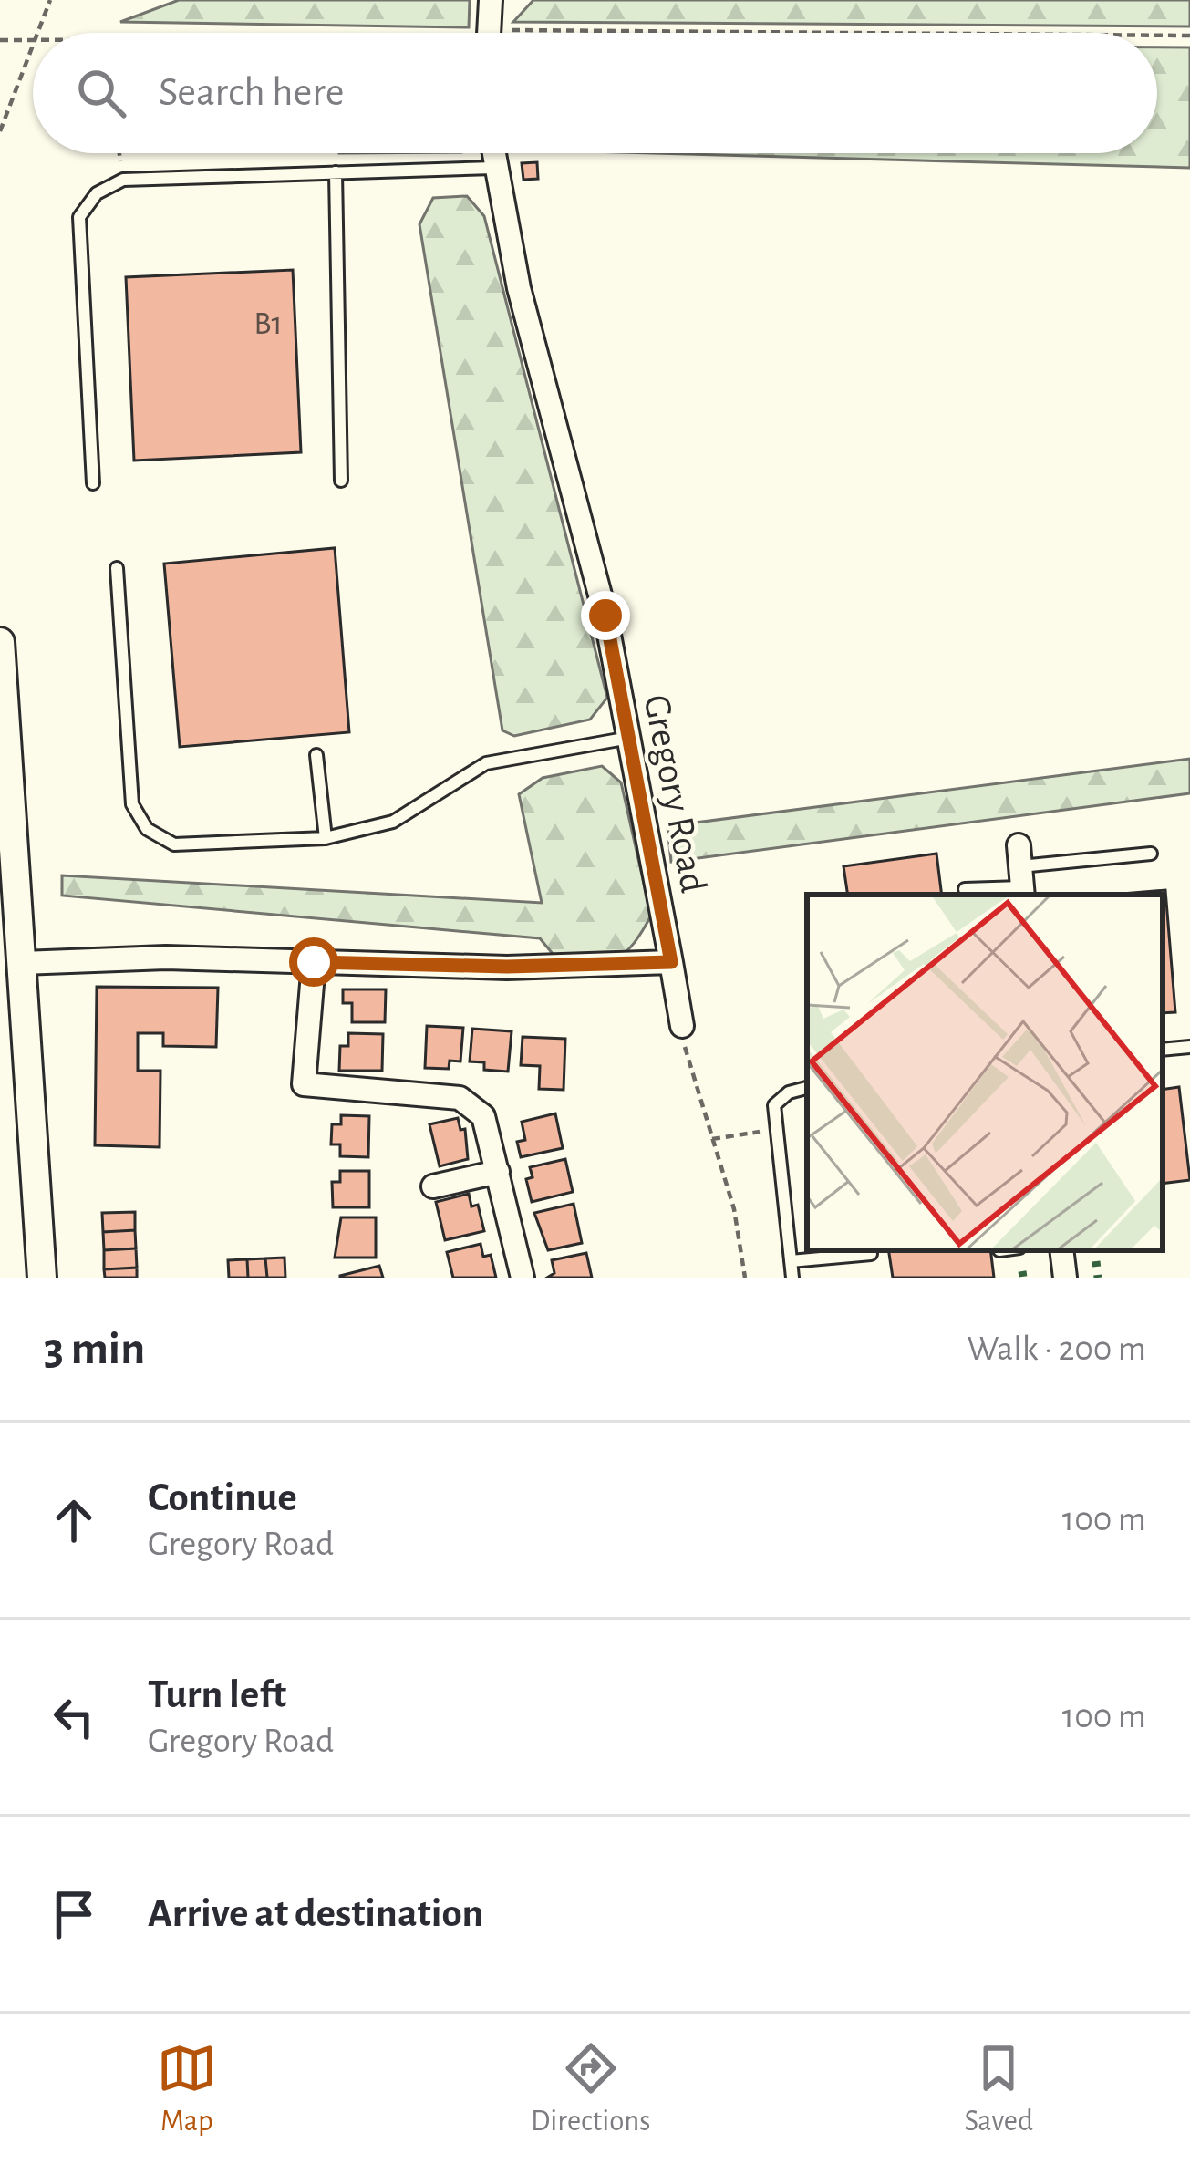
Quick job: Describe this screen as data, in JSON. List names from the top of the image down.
{
  "streets": {
    "street": ["Gregory Road"]
  },
  "house_numbers": ["B1"],
  "page": {
    "search": "Search here",
    "heading": ["3 min", "Walk · 200 m"],
    "list": [
      ["Continue", "Gregory Road", "100 m"],
      ["Turn left", "Gregory Road", "100 m"],
      "Arrive at destination"
    ],
    "nav": ["Map", "Directions", "Saved"]
  }
}
